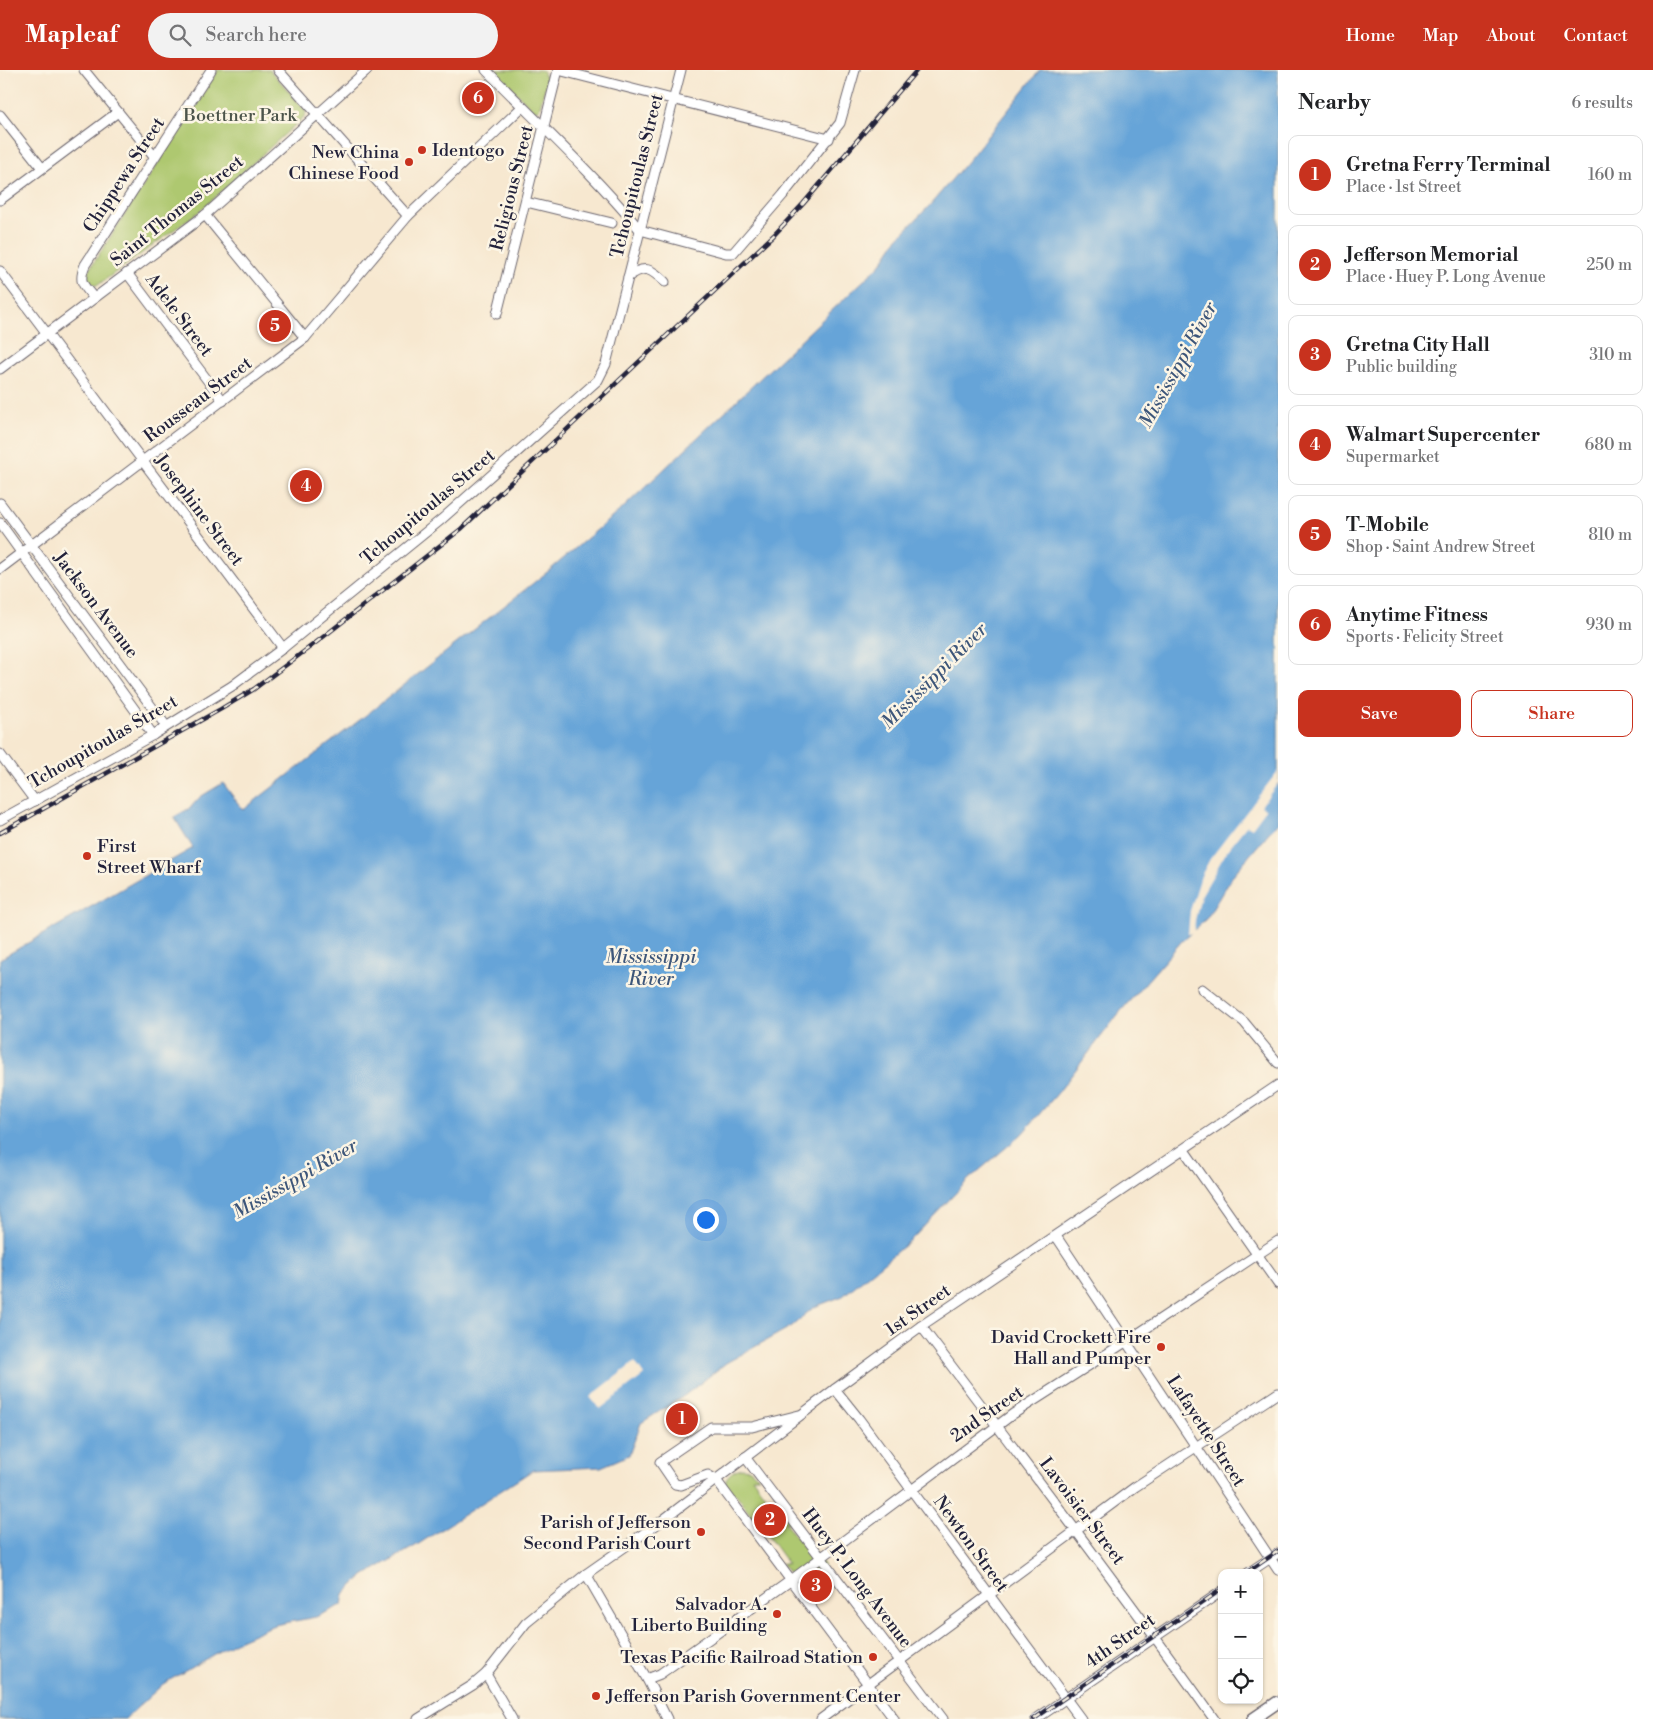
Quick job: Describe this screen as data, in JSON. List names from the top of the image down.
{
  "streets": {
    "street": [
      "Chippewa Street",
      "Tchoupitoulas Street",
      "Religious Street",
      "Saint Thomas Street",
      "Adele Street",
      "Rousseau Street",
      "Josephine Street",
      "Jackson Avenue",
      "1st Street",
      "2nd Street",
      "Lafayette Street",
      "Lavoisier Street",
      "Newton Street",
      "Huey P. Long Avenue",
      "4th Street"
    ]
  },
  "crossings": [
    ["Chippewa Street", "Saint Thomas Street"],
    ["Tchoupitoulas Street", "Josephine Street"],
    ["Tchoupitoulas Street", "Jackson Avenue"],
    ["Saint Thomas Street", "Adele Street"],
    ["Saint Thomas Street", "Josephine Street"],
    ["Adele Street", "Rousseau Street"],
    ["Rousseau Street", "Josephine Street"],
    ["Rousseau Street", "Jackson Avenue"],
    ["1st Street", "Lafayette Street"],
    ["1st Street", "Lavoisier Street"],
    ["1st Street", "Newton Street"],
    ["1st Street", "Huey P. Long Avenue"],
    ["2nd Street", "Lafayette Street"],
    ["2nd Street", "Lavoisier Street"],
    ["2nd Street", "Newton Street"],
    ["2nd Street", "Huey P. Long Avenue"],
    ["Lavoisier Street", "4th Street"],
    ["Newton Street", "4th Street"]
  ],
  "water": ["Mississippi River"],
  "parks": ["Boettner Park"],
  "places": [
    "Identogo",
    "New China Chinese Food",
    "First Street Wharf",
    "David Crockett Fire Hall and Pumper",
    "Parish of Jefferson Second Parish Court",
    "Salvador A. Liberto Building",
    "Texas Pacific Railroad Station",
    "Jefferson Parish Government Center"
  ],
  "page": {
    "header": "Mapleaf",
    "search": "Search here",
    "nav": [
      "Home",
      "Map",
      "About",
      "Contact"
    ],
    "heading": ["Nearby", "6 results"],
    "pins": [
      "6",
      "5",
      "4",
      "1",
      "2",
      "3"
    ],
    "list": [
      {
        "mark": "1",
        "name": "Gretna Ferry Terminal",
        "note": "Place · 1st Street",
        "value": "160 m"
      },
      {
        "mark": "2",
        "name": "Jefferson Memorial",
        "note": "Place · Huey P. Long Avenue",
        "value": "250 m"
      },
      {
        "mark": "3",
        "name": "Gretna City Hall",
        "note": "Public building",
        "value": "310 m"
      },
      {
        "mark": "4",
        "name": "Walmart Supercenter",
        "note": "Supermarket",
        "value": "680 m"
      },
      {
        "mark": "5",
        "name": "T-Mobile",
        "note": "Shop · Saint Andrew Street",
        "value": "810 m"
      },
      {
        "mark": "6",
        "name": "Anytime Fitness",
        "note": "Sports · Felicity Street",
        "value": "930 m"
      }
    ],
    "buttons": ["Save", "Share"],
    "map_buttons": ["+", "−"]
  }
}
